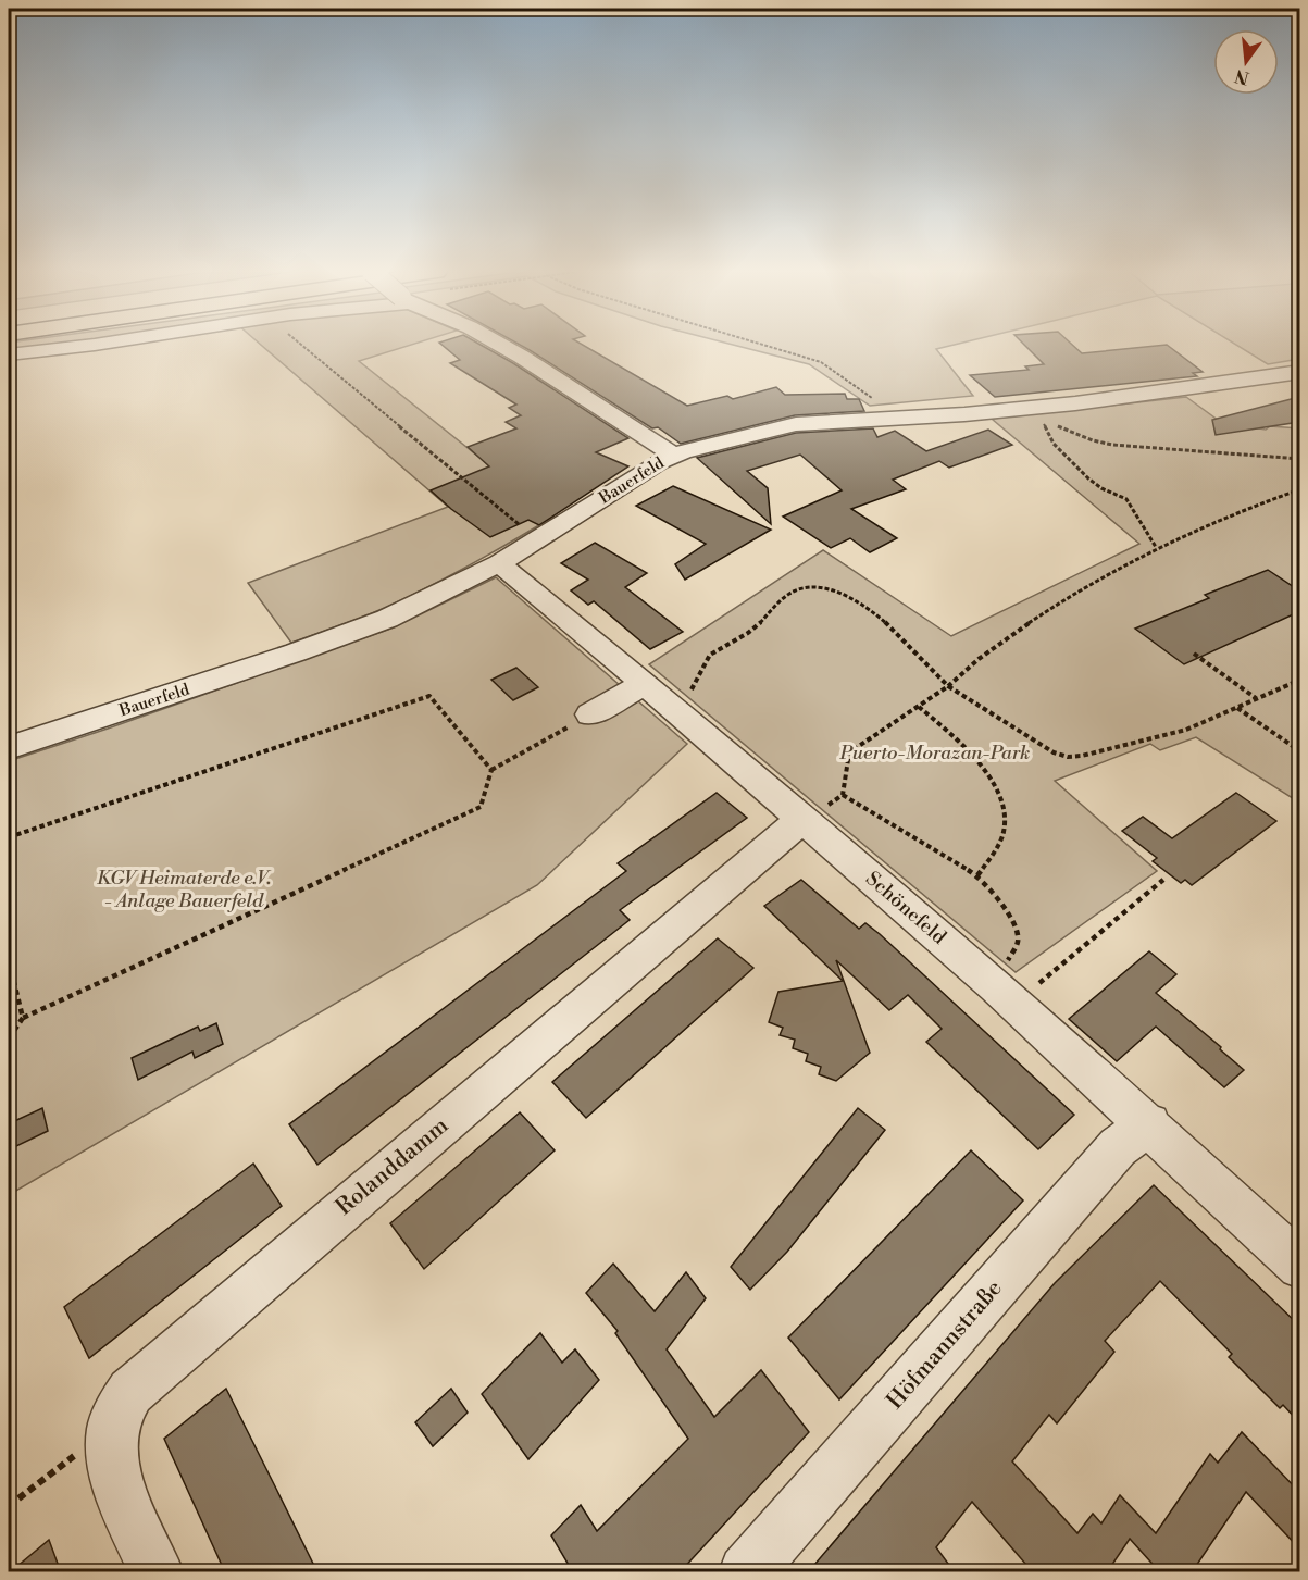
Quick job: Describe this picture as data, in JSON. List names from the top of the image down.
{
  "streets": {
    "street": [
      "Bauerfeld",
      "Schönefeld",
      "Rolanddamm",
      "Höfmannstraße"
    ]
  },
  "crossings": [
    ["Bauerfeld", "Schönefeld"],
    ["Schönefeld", "Rolanddamm"],
    ["Schönefeld", "Höfmannstraße"]
  ],
  "parks": ["Puerto-Morazan-Park", "KGV Heimaterde e.V. - Anlage Bauerfeld"],
  "north": "bottom"
}
